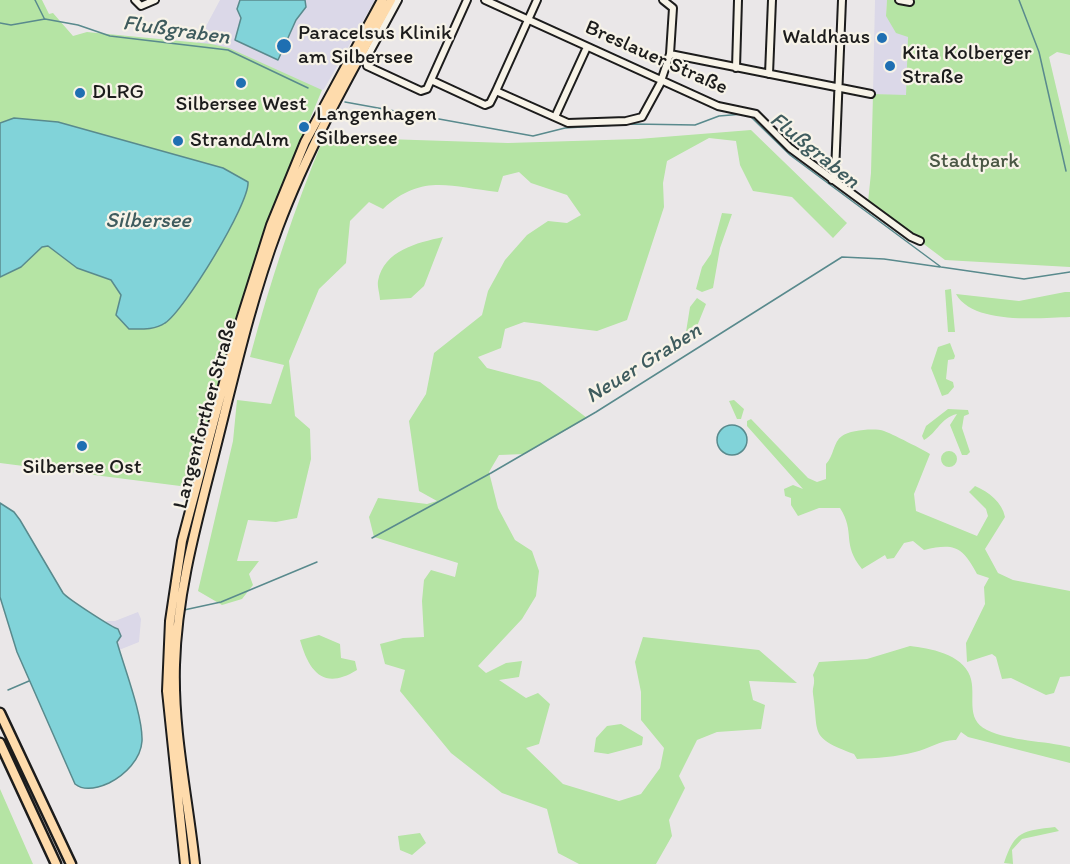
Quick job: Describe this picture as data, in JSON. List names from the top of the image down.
{
  "streets": {
    "main road": ["Langenforther Straße"],
    "street": ["Breslauer Straße"]
  },
  "water": ["Flußgraben", "Silbersee", "Neuer Graben"],
  "parks": ["Stadtpark"],
  "places": [
    "Waldhaus",
    "Paracelsus Klinik am Silbersee",
    "Kita Kolberger Straße",
    "Silbersee West",
    "DLRG",
    "Langenhagen Silbersee",
    "StrandAlm",
    "Silbersee Ost"
  ]
}
